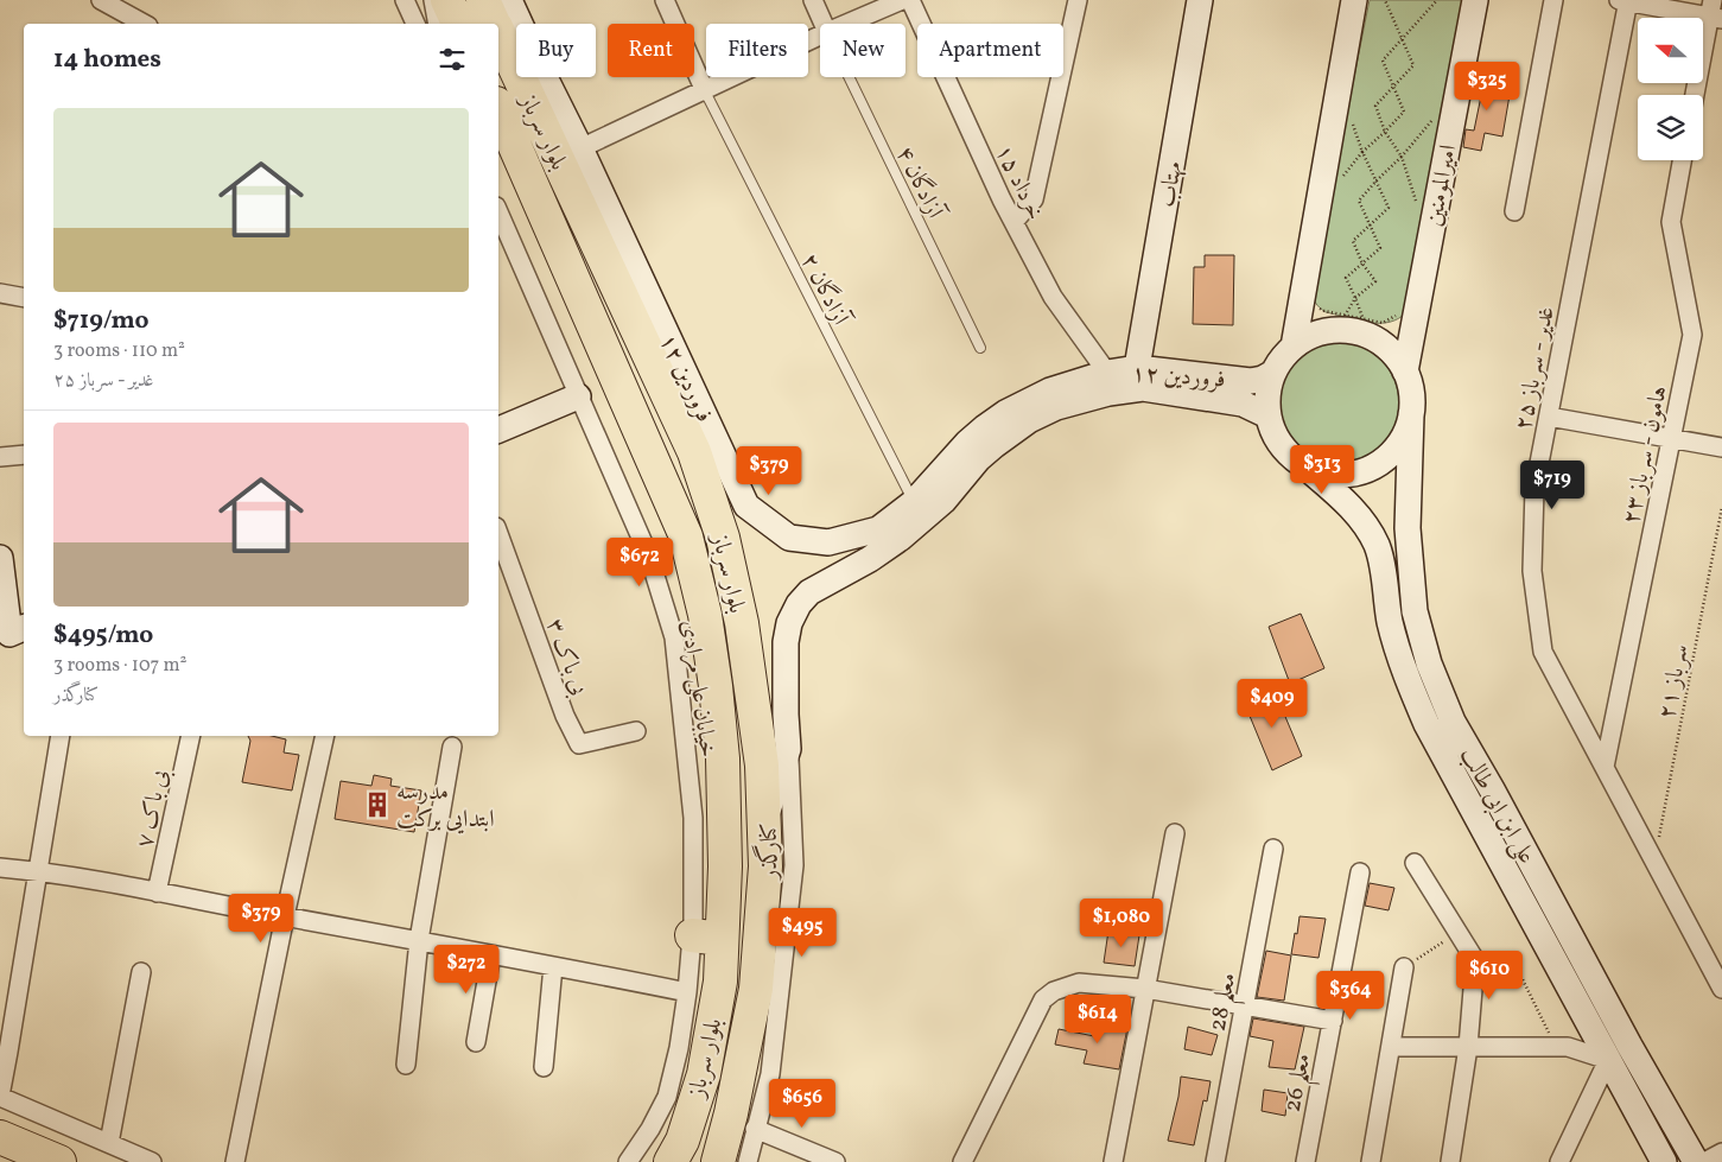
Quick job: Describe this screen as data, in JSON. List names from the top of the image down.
{
  "streets": {
    "highway": ["بلوار سرباز"],
    "street": [
      "۱۵ خرداد",
      "مهتاب",
      "امیرالمومنین",
      "غدیر - سرباز ۲۵",
      "۱۲ فروردین",
      "هامون - سرباز ۲۳",
      "بی باک ۳",
      "خیابان علی مرادی",
      "علی ابن ابی طالب",
      "بی باک ۷",
      "کنارگذر",
      "معلم 28",
      "معلم 26"
    ],
    "lane": ["آزادگان ۴", "آزادگان ۲"],
    "path": ["سرباز ۲۱"]
  },
  "crossings": [
    ["بلوار سرباز", "۱۲ فروردین"],
    ["بلوار سرباز", "خیابان علی مرادی"],
    ["۱۵ خرداد", "۱۲ فروردین"],
    ["مهتاب", "۱۲ فروردین"],
    ["امیرالمومنین", "۱۲ فروردین"],
    ["امیرالمومنین", "علی ابن ابی طالب"],
    ["آزادگان ۲", "۱۲ فروردین"],
    ["غدیر - سرباز ۲۵", "هامون - سرباز ۲۳"],
    ["غدیر - سرباز ۲۵", "سرباز ۲۱"],
    ["۱۲ فروردین", "علی ابن ابی طالب"],
    ["۱۲ فروردین", "کنارگذر"]
  ],
  "places": {
    "building": ["مدرسه ابتدایی برکت"]
  },
  "north": "left",
  "page": {
    "chip": [
      "Buy",
      "Rent",
      "Filters",
      "New",
      "Apartment"
    ],
    "heading": "14 homes",
    "price": [
      "$325",
      "$313",
      "$379",
      "$719",
      "$672",
      "$409",
      "$379",
      "$1,080",
      "$495",
      "$272",
      "$610",
      "$364",
      "$614",
      "$656"
    ],
    "list": [
      {
        "name": "$719/mo",
        "note": "3 rooms · 110 m² · غدیر - سرباز ۲۵"
      },
      {
        "name": "$495/mo",
        "note": "3 rooms · 107 m² · کنارگذر"
      }
    ]
  }
}
